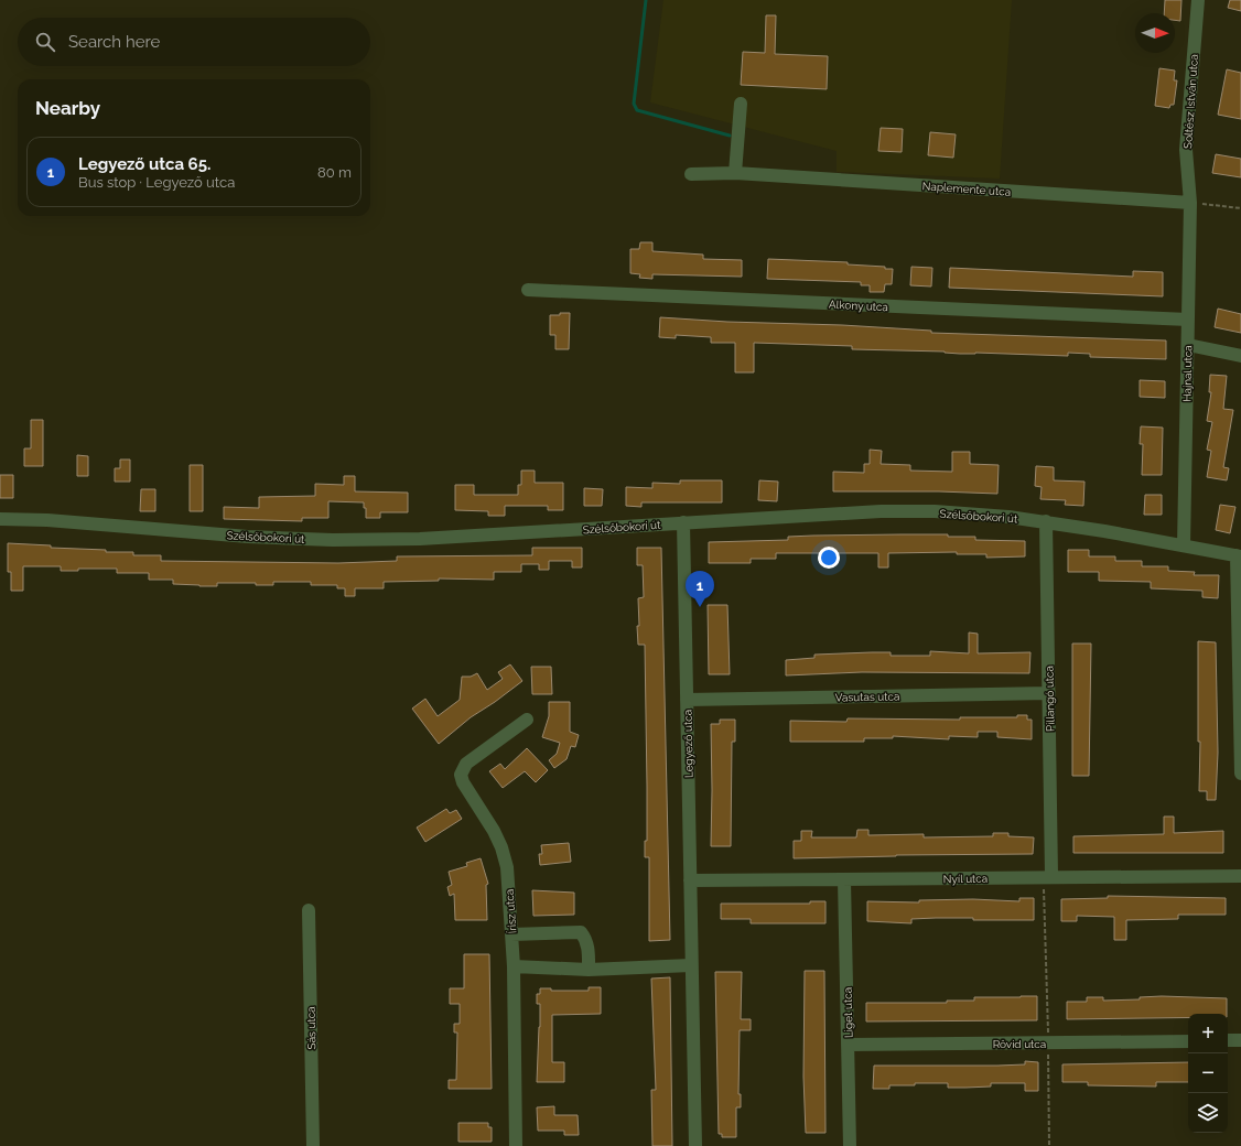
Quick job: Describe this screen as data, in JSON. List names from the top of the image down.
{
  "streets": {
    "street": [
      "Soltész István utca",
      "Naplemente utca",
      "Alkony utca",
      "Hajnal utca",
      "Szélsőbokori út",
      "Vasutas utca",
      "Pillangó utca",
      "Legyező utca",
      "Nyíl utca",
      "Írisz utca",
      "Liget utca",
      "Sás utca",
      "Rövid utca"
    ]
  },
  "crossings": [
    ["Soltész István utca", "Naplemente utca"],
    ["Soltész István utca", "Hajnal utca"],
    ["Naplemente utca", "Hajnal utca"],
    ["Alkony utca", "Hajnal utca"],
    ["Hajnal utca", "Szélsőbokori út"],
    ["Szélsőbokori út", "Pillangó utca"],
    ["Szélsőbokori út", "Legyező utca"],
    ["Vasutas utca", "Pillangó utca"],
    ["Vasutas utca", "Legyező utca"],
    ["Pillangó utca", "Nyíl utca"],
    ["Legyező utca", "Nyíl utca"],
    ["Nyíl utca", "Liget utca"],
    ["Liget utca", "Rövid utca"]
  ],
  "north": "right",
  "page": {
    "search": "Search here",
    "heading": "Nearby",
    "list": [
      {
        "mark": "1",
        "name": "Legyező utca 65.",
        "note": "Bus stop · Legyező utca",
        "value": "80 m"
      }
    ],
    "pins": "1",
    "map_buttons": ["+", "−"]
  }
}
